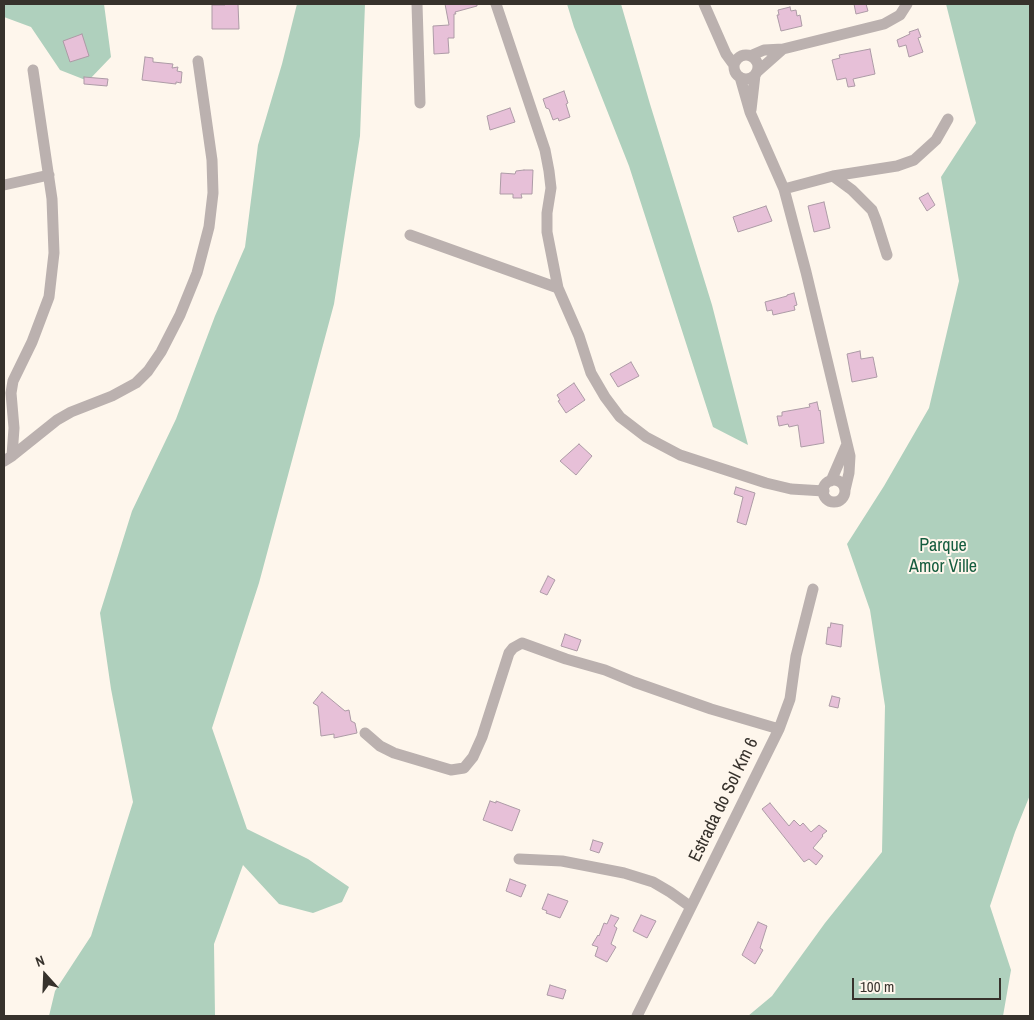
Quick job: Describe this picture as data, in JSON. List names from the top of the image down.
{
  "streets": {
    "street": ["Estrada do Sol Km 6"]
  },
  "parks": ["Parque Amor Ville"],
  "scale_bar": "100 m",
  "north": "top"
}
